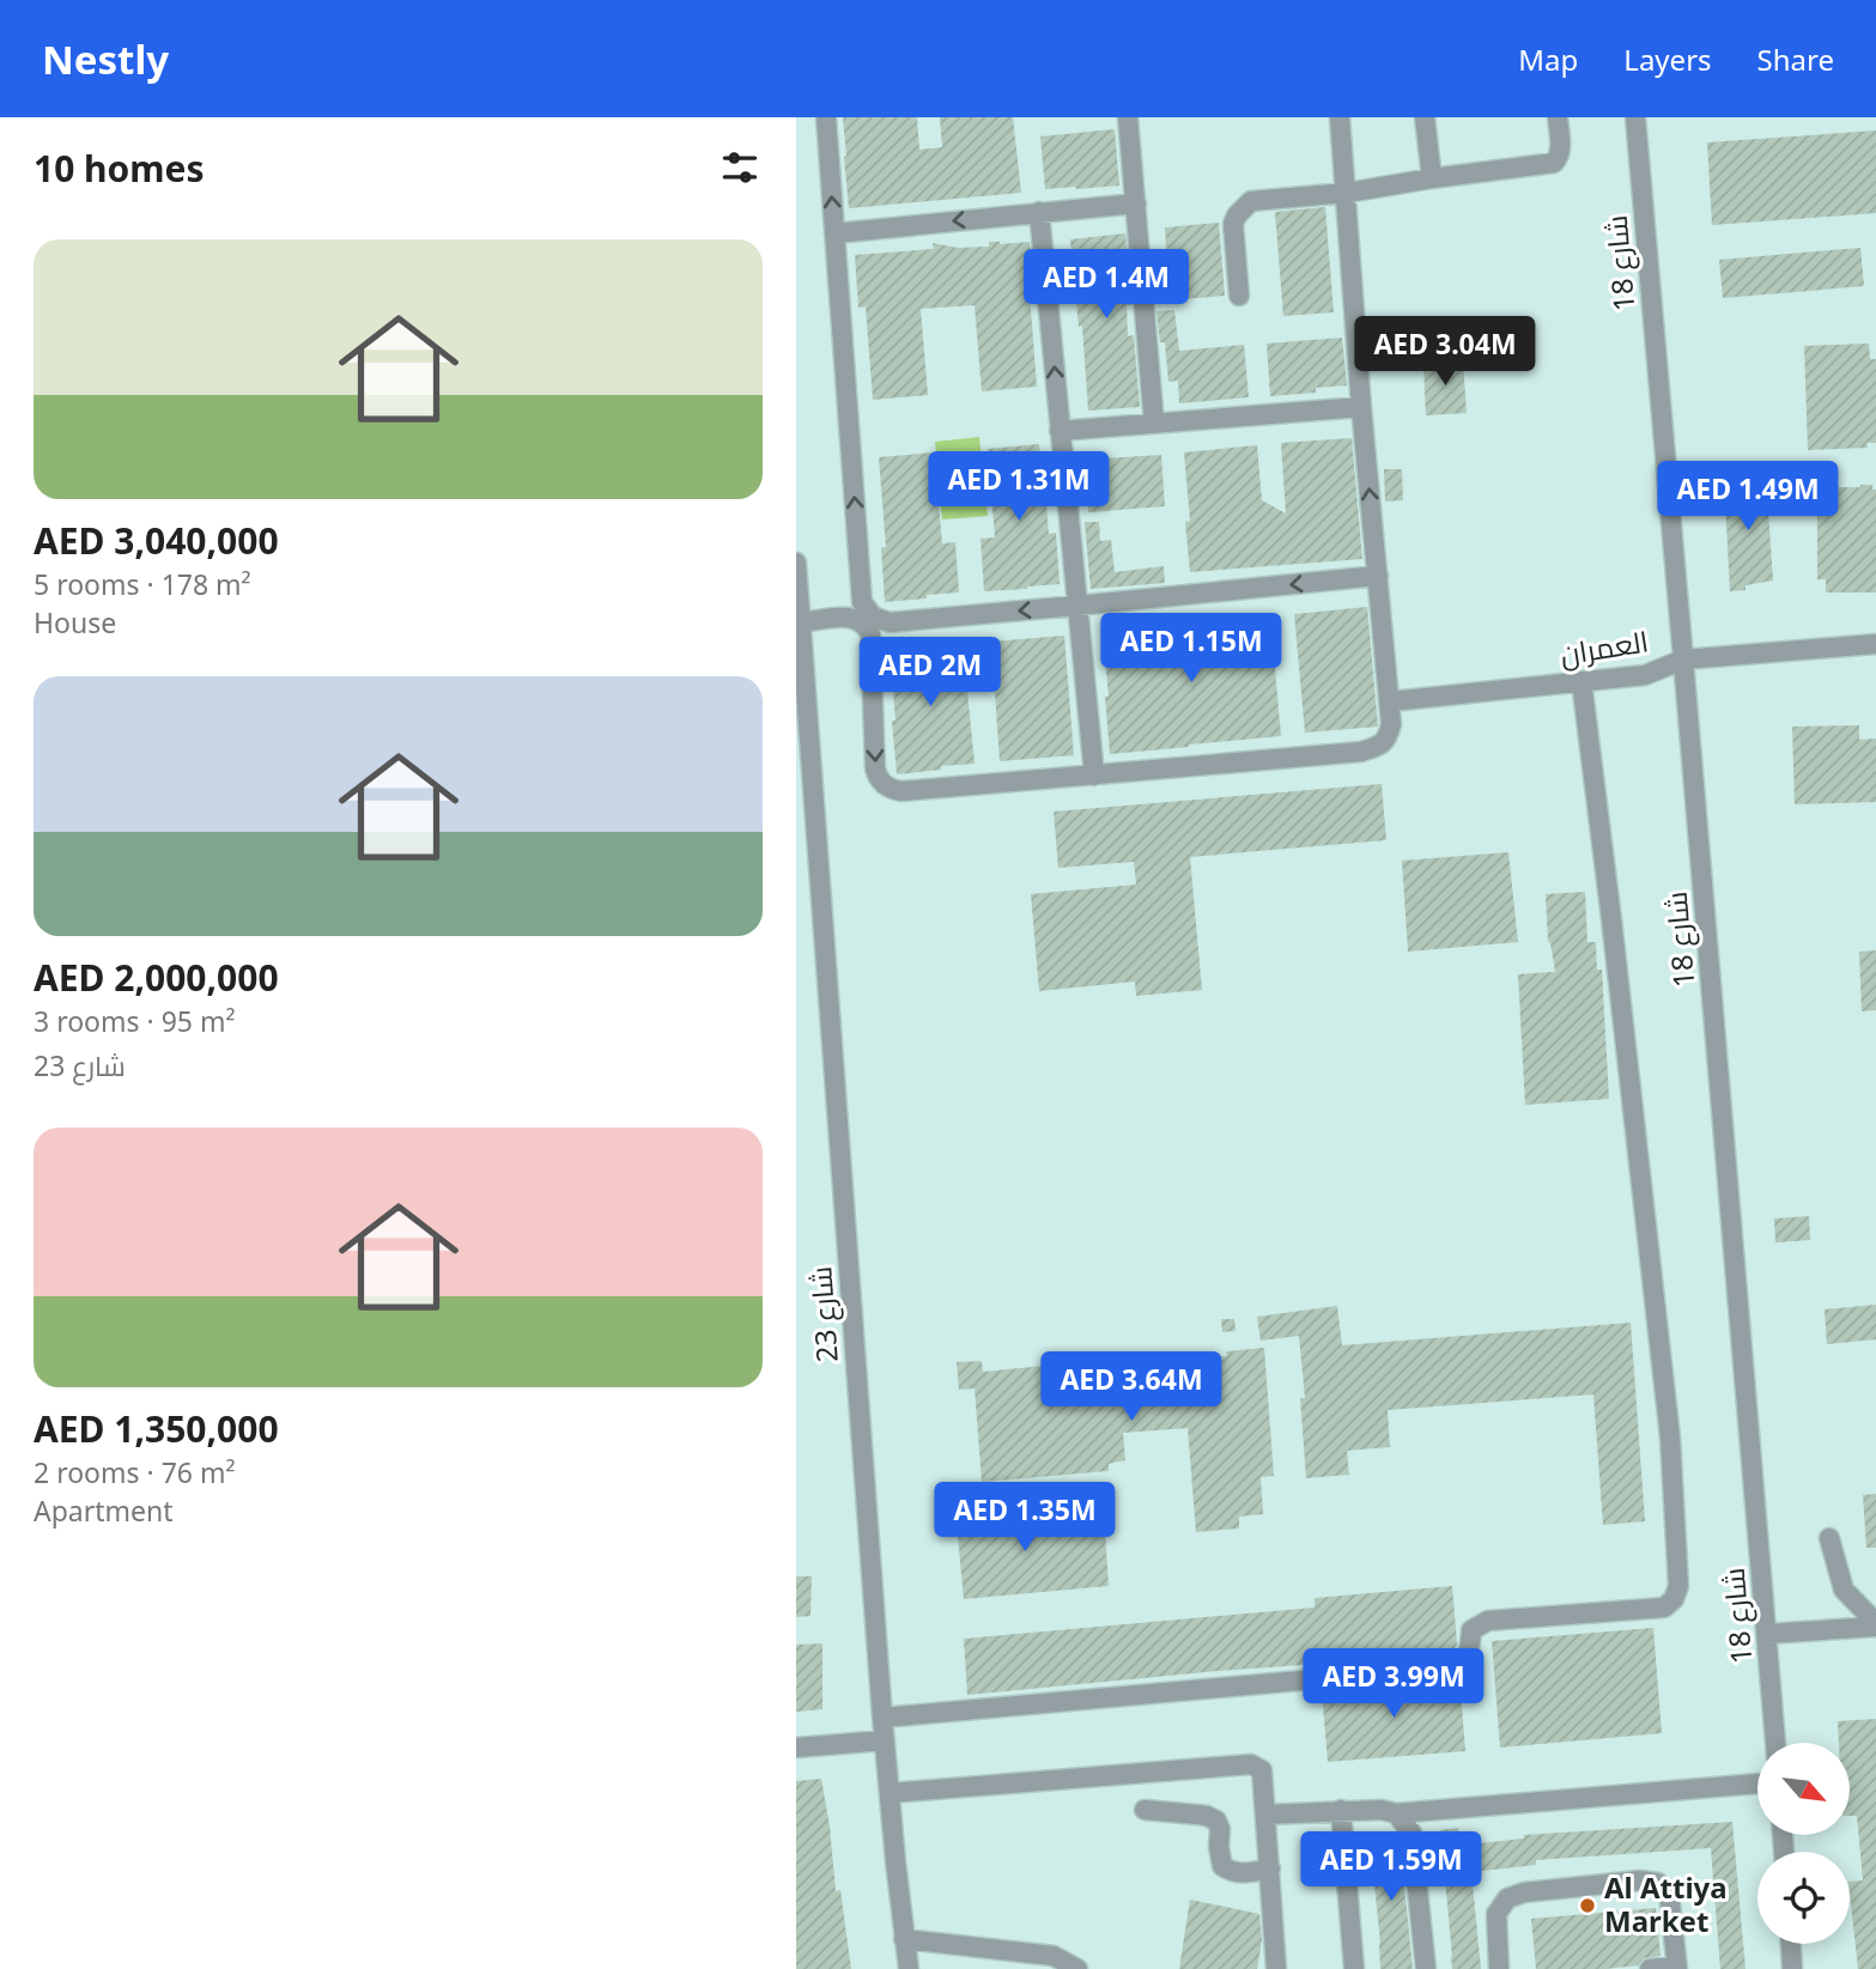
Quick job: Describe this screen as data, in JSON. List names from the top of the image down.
{
  "streets": {
    "street": ["شارع 18", "العمران", "شارع 23"]
  },
  "crossings": [
    ["شارع 18", "العمران"]
  ],
  "places": ["Al Attiya Market"],
  "north": "bottom right",
  "page": {
    "header": "Nestly",
    "nav": ["Map", "Layers", "Share"],
    "heading": "10 homes",
    "list": [
      {
        "name": "AED 3,040,000",
        "note": "5 rooms · 178 m² · House"
      },
      {
        "name": "AED 2,000,000",
        "note": "3 rooms · 95 m² · شارع 23"
      },
      {
        "name": "AED 1,350,000",
        "note": "2 rooms · 76 m² · Apartment"
      }
    ],
    "price": [
      "AED 1.4M",
      "AED 3.04M",
      "AED 1.31M",
      "AED 1.49M",
      "AED 1.15M",
      "AED 2M",
      "AED 3.64M",
      "AED 1.35M",
      "AED 3.99M",
      "AED 1.59M"
    ]
  }
}
